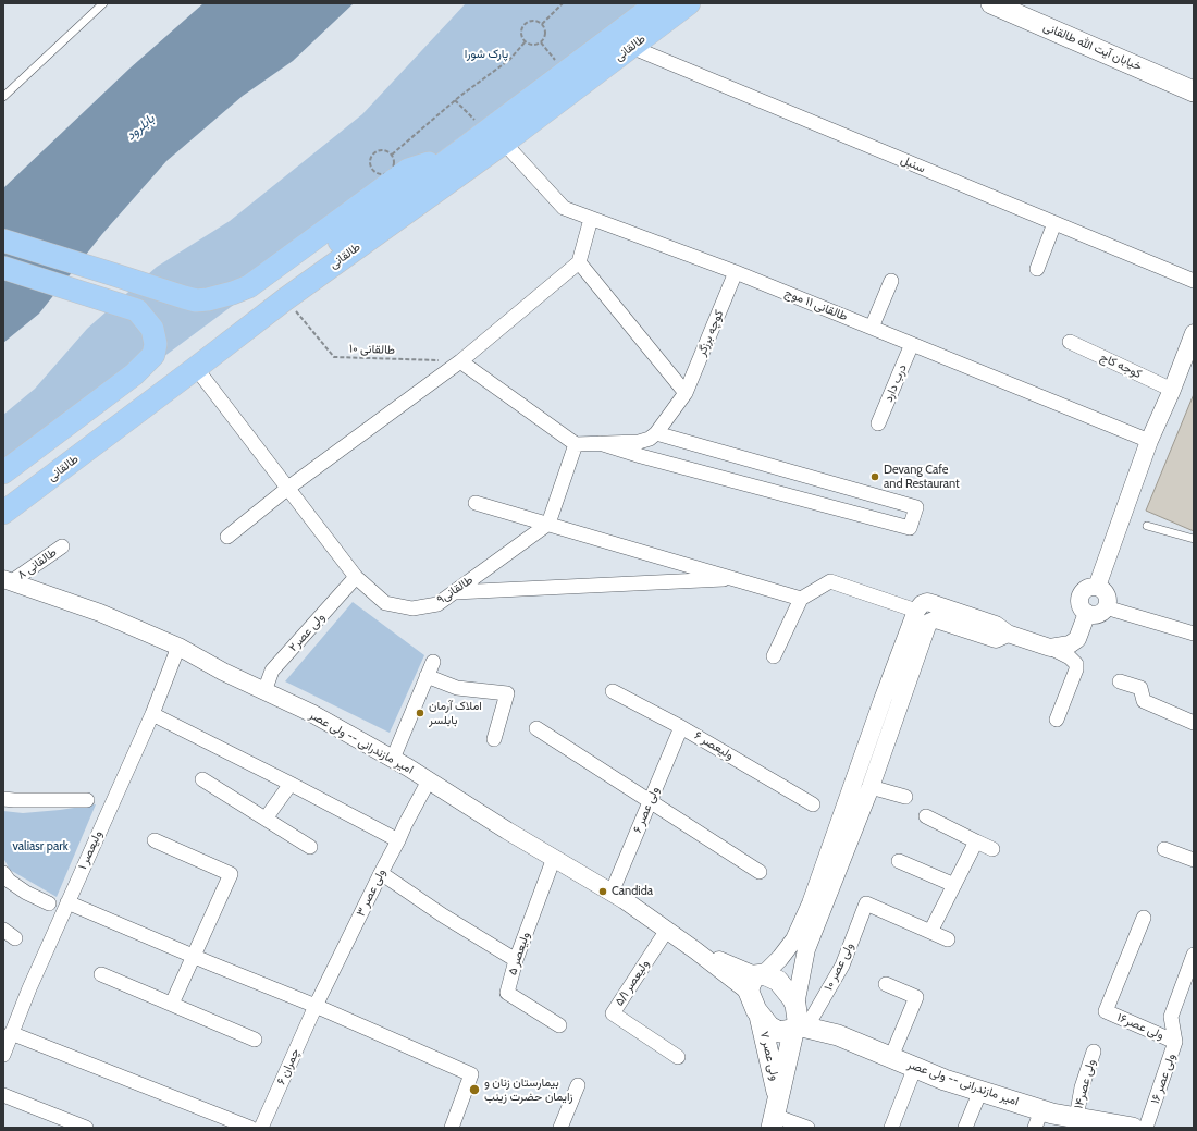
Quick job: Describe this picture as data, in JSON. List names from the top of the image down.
{
  "streets": {
    "main road": [
      "خیابان آیت الله طالقانی",
      "طالقانی",
      "امیر مازندرانی -- ولی عصر",
      "ولی عصر ۷"
    ],
    "street": [
      "سنبل",
      "طالقانی ۱۱ موج",
      "کوچه برزگر",
      "کوجه کاج",
      "درب دارد",
      "طالقانی ۸",
      "طالقانی۹",
      "ولی عصر۲",
      "ولیعصر ۶",
      "ولی عصر ۶",
      "ولیعصر ۱",
      "ولی عصر ۳",
      "ولیعصر ۵",
      "ولی عصر ۱۰",
      "ولیعصر ۵/۱",
      "ولی عصر۱۶",
      "چمران ۶",
      "ولی عصر ۱۶",
      "ولی عصر۱۴"
    ],
    "path": ["طالقانی ۱۰"]
  },
  "crossings": [
    ["طالقانی", "سنبل"],
    ["طالقانی", "طالقانی ۱۱ موج"],
    ["طالقانی", "طالقانی ۱۰"],
    ["طالقانی", "طالقانی۹"],
    ["طالقانی ۱۱ موج", "کوچه برزگر"],
    ["طالقانی ۱۱ موج", "درب دارد"],
    ["طالقانی ۸", "امیر مازندرانی -- ولی عصر"],
    ["طالقانی۹", "ولی عصر۲"],
    ["ولی عصر۲", "امیر مازندرانی -- ولی عصر"],
    ["امیر مازندرانی -- ولی عصر", "ولی عصر ۶"],
    ["امیر مازندرانی -- ولی عصر", "ولیعصر ۱"],
    ["امیر مازندرانی -- ولی عصر", "ولی عصر ۳"],
    ["امیر مازندرانی -- ولی عصر", "ولیعصر ۵"],
    ["امیر مازندرانی -- ولی عصر", "ولی عصر ۱۰"],
    ["امیر مازندرانی -- ولی عصر", "ولیعصر ۵/۱"],
    ["امیر مازندرانی -- ولی عصر", "ولی عصر ۷"],
    ["امیر مازندرانی -- ولی عصر", "ولی عصر۱۴"],
    ["ولیعصر ۶", "ولی عصر ۶"],
    ["ولی عصر ۳", "چمران ۶"],
    ["ولی عصر ۱۰", "ولی عصر ۷"],
    ["ولی عصر۱۶", "ولی عصر ۱۶"]
  ],
  "water": ["بابلرود"],
  "parks": ["پارک شورا", "valiasr park"],
  "places": [
    "Devang Cafe and Restaurant",
    "املاک آرمان بابلسر",
    "Candida",
    "بیمارستان زنان و زایمان حضرت زینب"
  ]
}
